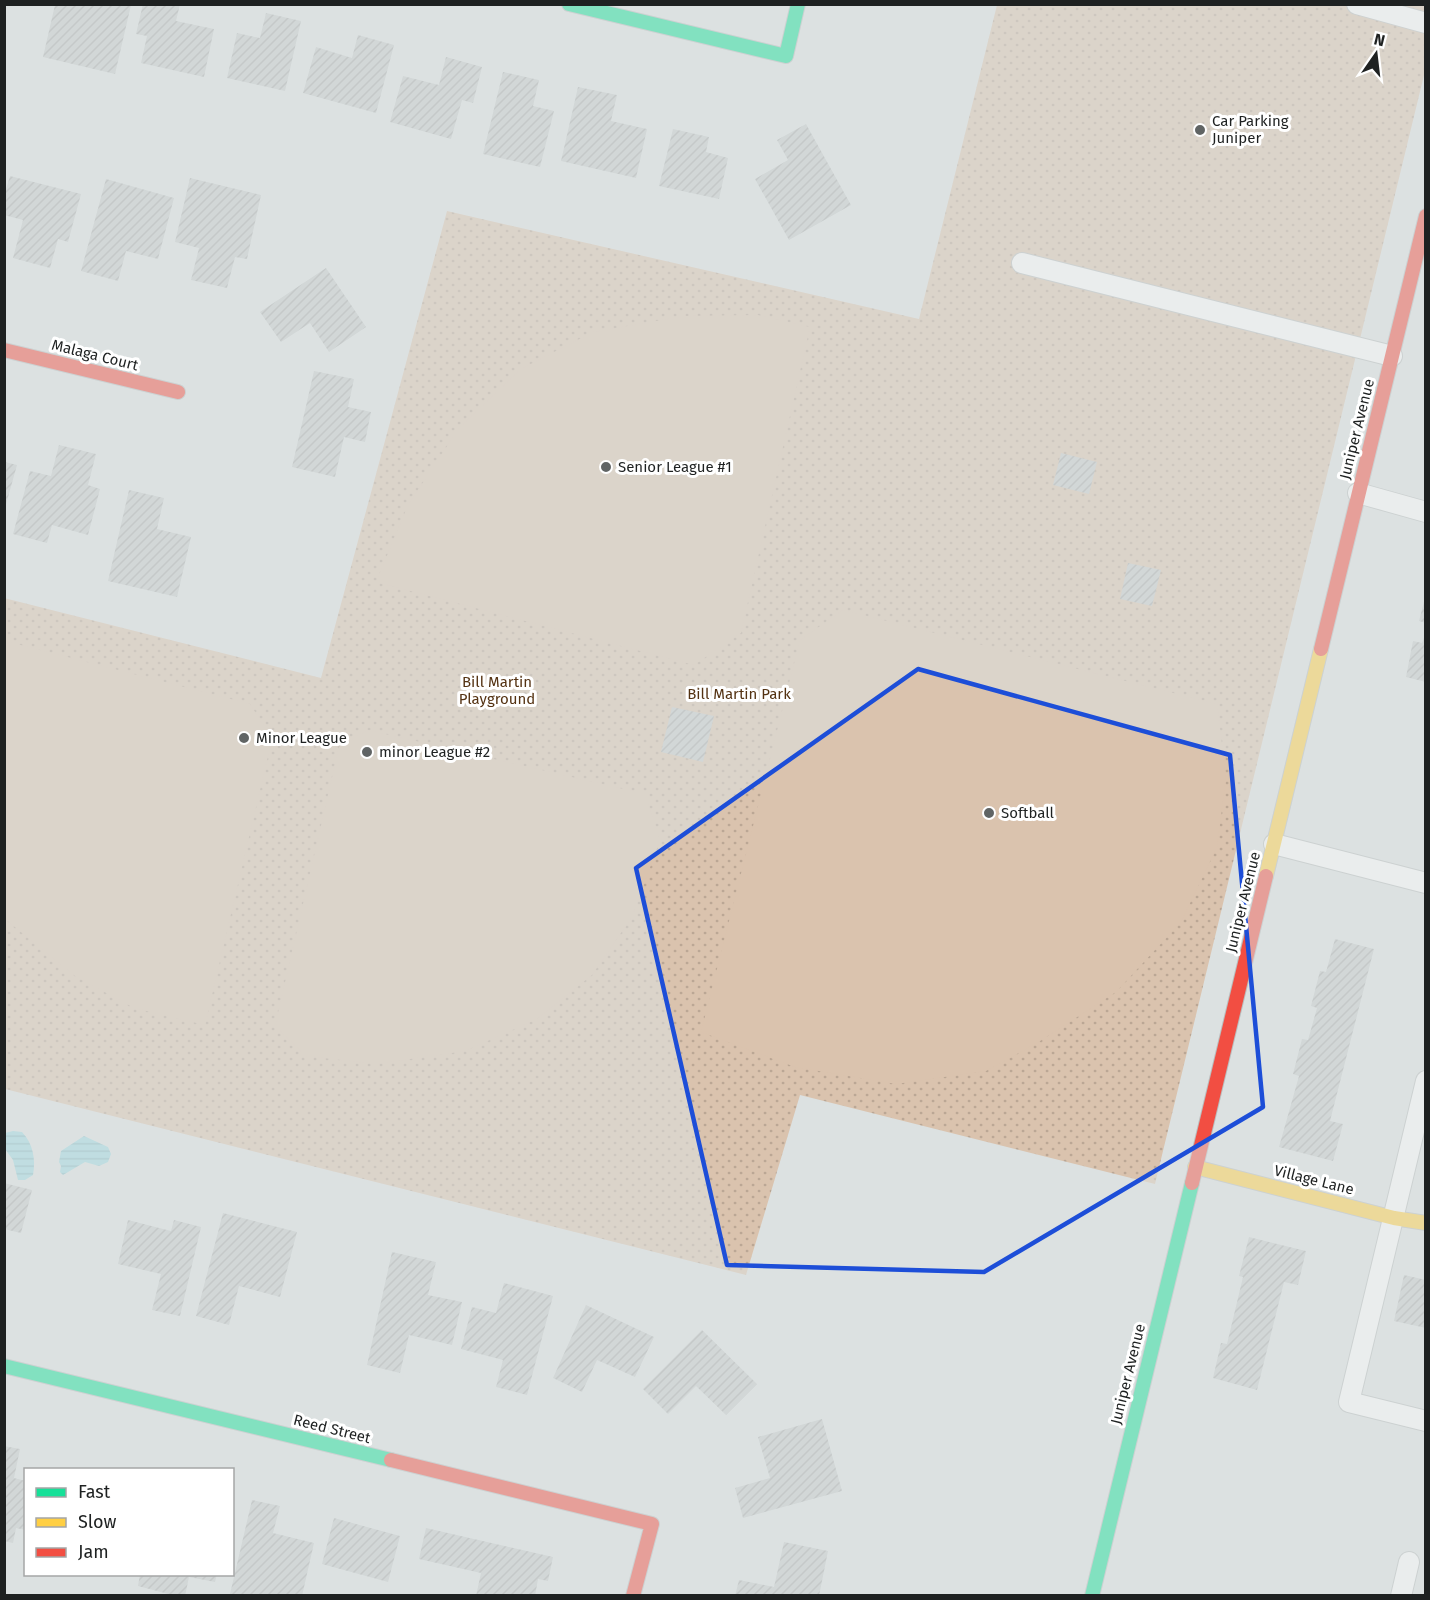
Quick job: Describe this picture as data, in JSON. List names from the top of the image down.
{
  "streets": {
    "street": [
      "Malaga Court",
      "Juniper Avenue",
      "Village Lane",
      "Reed Street"
    ]
  },
  "crossings": [
    ["Juniper Avenue", "Village Lane"]
  ],
  "parks": ["Bill Martin Playground", "Bill Martin Park"],
  "places": [
    "Car Parking Juniper",
    "Senior League #1",
    "Minor League",
    "minor League #2",
    "Softball"
  ],
  "legend": ["Fast", "Slow", "Jam"],
  "north": "top"
}
